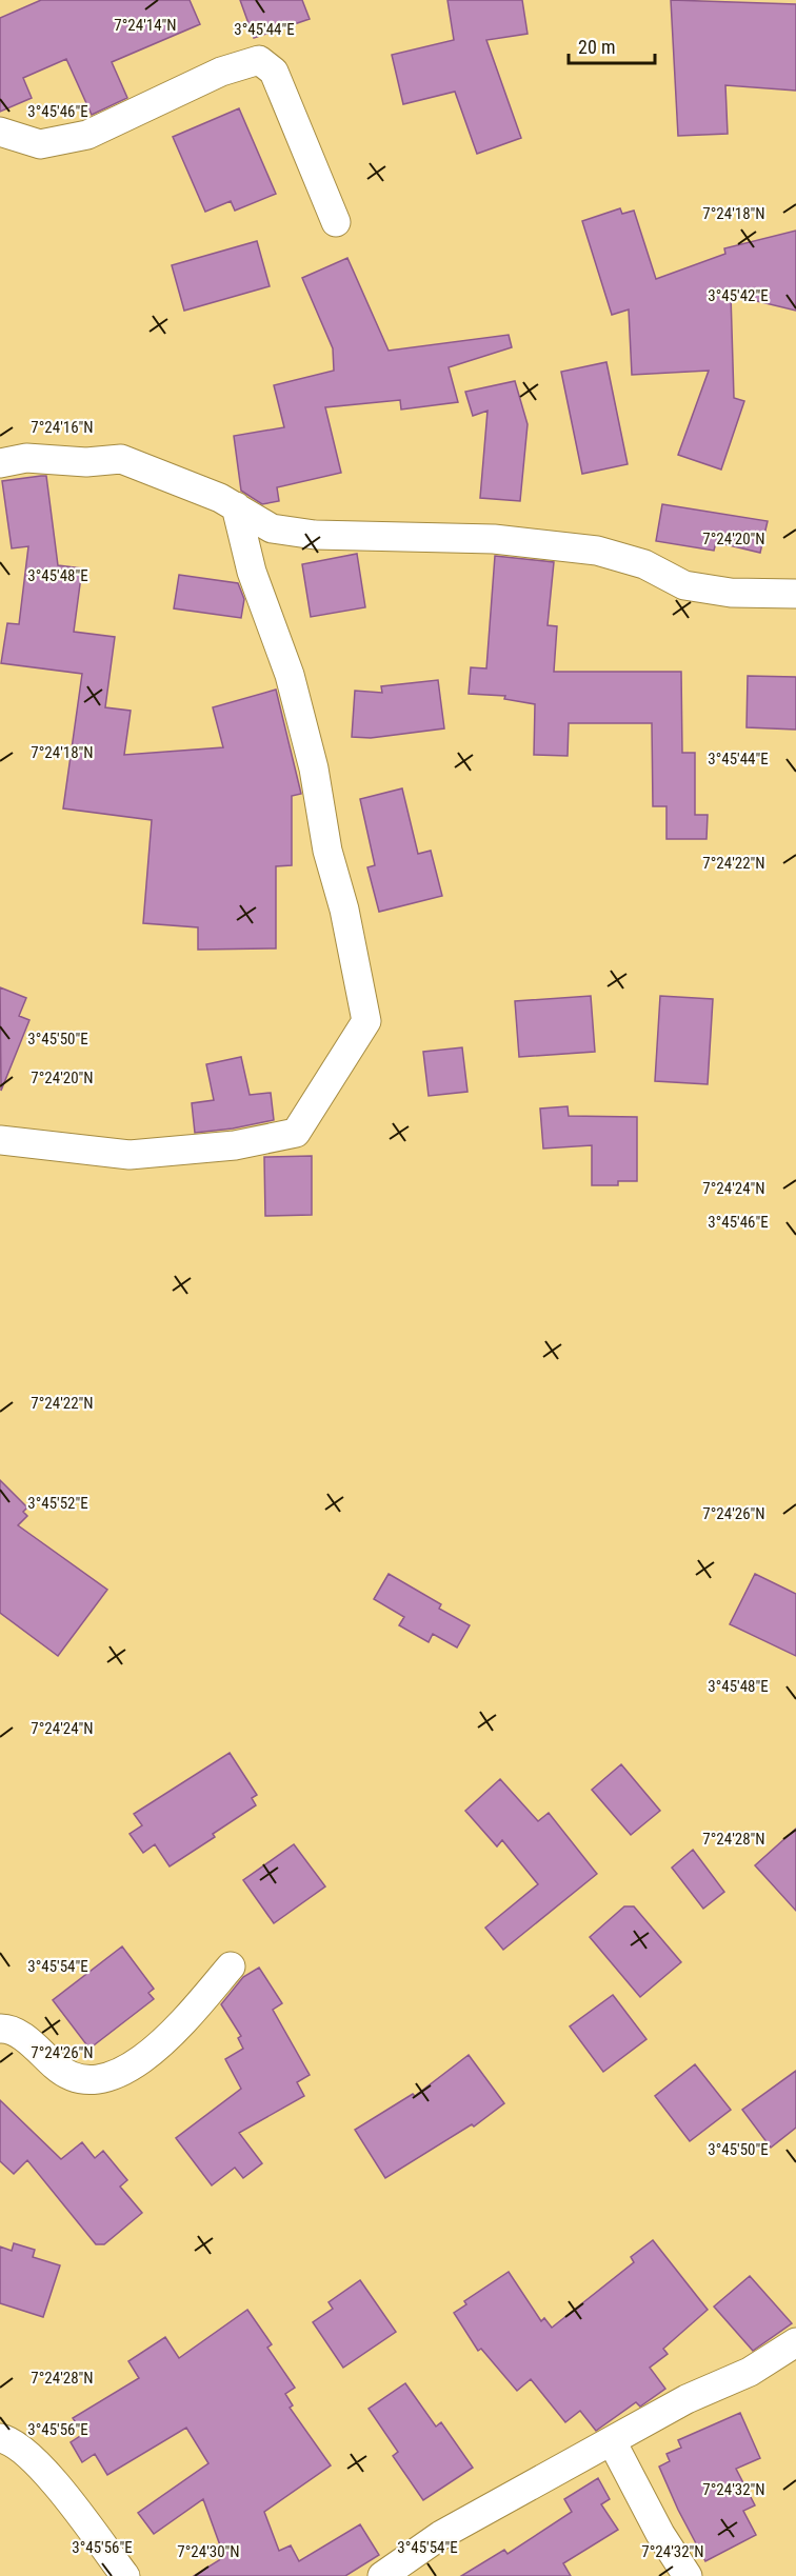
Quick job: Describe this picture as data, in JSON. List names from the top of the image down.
{
  "scale_bar": "20 m",
  "coordinates": [
    "7°24'14\"N",
    "3°45'44\"E",
    "3°45'46\"E",
    "7°24'18\"N",
    "3°45'42\"E",
    "7°24'16\"N",
    "7°24'20\"N",
    "3°45'48\"E",
    "7°24'22\"N",
    "3°45'50\"E",
    "7°24'24\"N",
    "3°45'52\"E",
    "7°24'26\"N",
    "7°24'28\"N",
    "3°45'54\"E",
    "3°45'56\"E",
    "7°24'32\"N",
    "7°24'30\"N"
  ]
}
